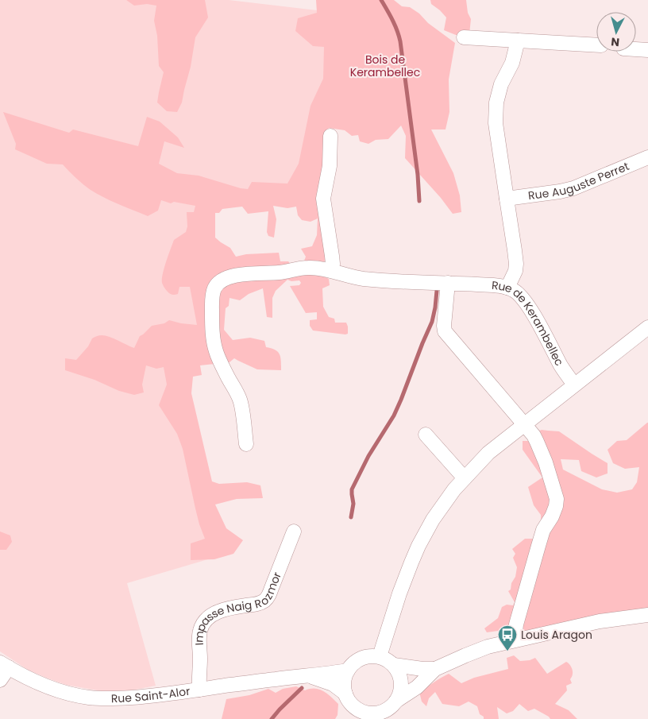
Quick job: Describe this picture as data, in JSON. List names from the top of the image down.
{
  "streets": {
    "street": [
      "Rue Auguste Perret",
      "Rue de Kerambellec",
      "Impasse Naig Rozmor",
      "Rue Saint-Alor"
    ]
  },
  "crossings": [
    ["Impasse Naig Rozmor", "Rue Saint-Alor"]
  ],
  "parks": ["Bois de Kerambellec"],
  "places": {
    "bus stop": ["Louis Aragon"]
  },
  "north": "bottom"
}
